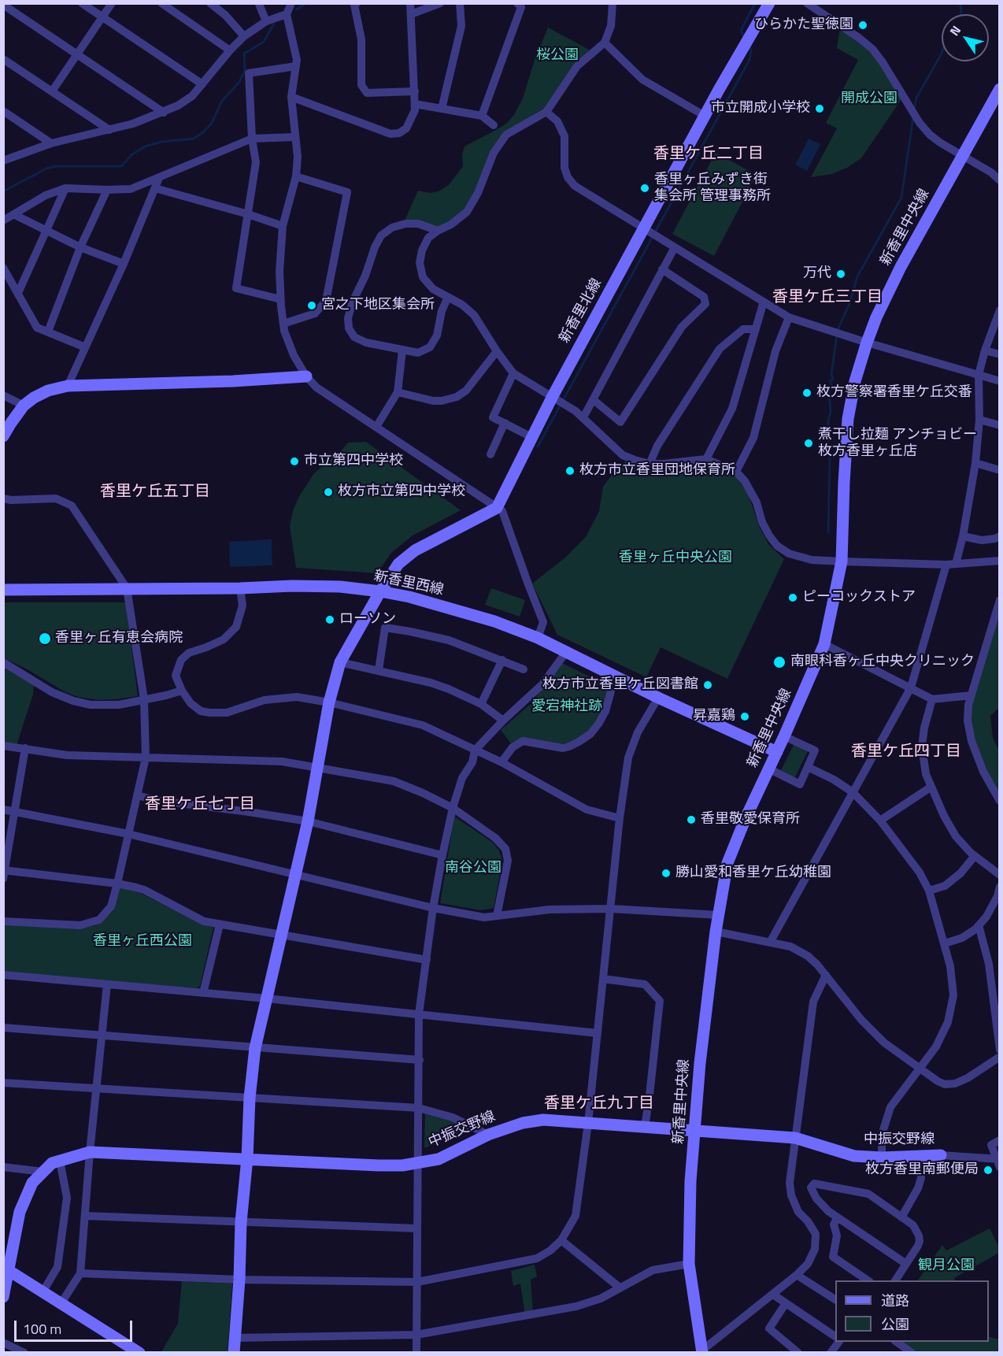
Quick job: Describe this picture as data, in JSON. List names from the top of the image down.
{
  "streets": {
    "street": [
      "新香里中央線",
      "新香里北線",
      "新香里西線",
      "中振交野線"
    ]
  },
  "crossings": [
    ["新香里中央線", "新香里西線"],
    ["新香里中央線", "中振交野線"]
  ],
  "districts": [
    "香里ケ丘二丁目",
    "香里ケ丘三丁目",
    "香里ケ丘五丁目",
    "香里ケ丘四丁目",
    "香里ケ丘七丁目",
    "香里ケ丘九丁目"
  ],
  "parks": [
    "桜公園",
    "開成公園",
    "香里ヶ丘中央公園",
    "愛宕神社跡",
    "南谷公園",
    "香里ヶ丘西公園",
    "観月公園"
  ],
  "places": [
    "ひらかた聖徳園",
    "市立開成小学校",
    "香里ヶ丘みずき街 集会所 管理事務所",
    "万代",
    "宮之下地区集会所",
    "枚方警察署香里ケ丘交番",
    "煮干し拉麺 アンチョビー 枚方香里ヶ丘店",
    "市立第四中学校",
    "枚方市立香里団地保育所",
    "枚方市立第四中学校",
    "ピーコックストア",
    "ローソン",
    "香里ヶ丘有恵会病院",
    "南眼科香ヶ丘中央クリニック",
    "枚方市立香里ケ丘図書館",
    "昇嘉鶏",
    "香里敬愛保育所",
    "勝山愛和香里ケ丘幼稚園",
    "枚方香里南郵便局"
  ],
  "legend": ["道路", "公園"],
  "scale_bar": "100 m",
  "north": "top left"
}
